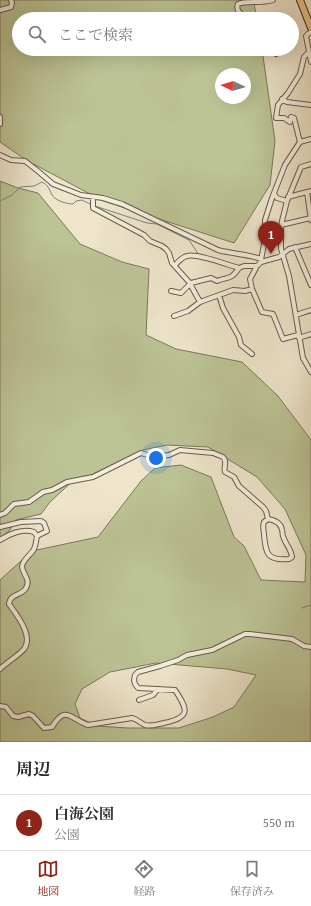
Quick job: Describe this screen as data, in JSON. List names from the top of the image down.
{
  "north": "left",
  "page": {
    "search": "ここで検索",
    "pins": "1",
    "heading": "周辺",
    "list": [
      {
        "mark": "1",
        "name": "白海公園",
        "note": "公園",
        "value": "550 m"
      }
    ],
    "nav": ["地図", "経路", "保存済み"]
  }
}
